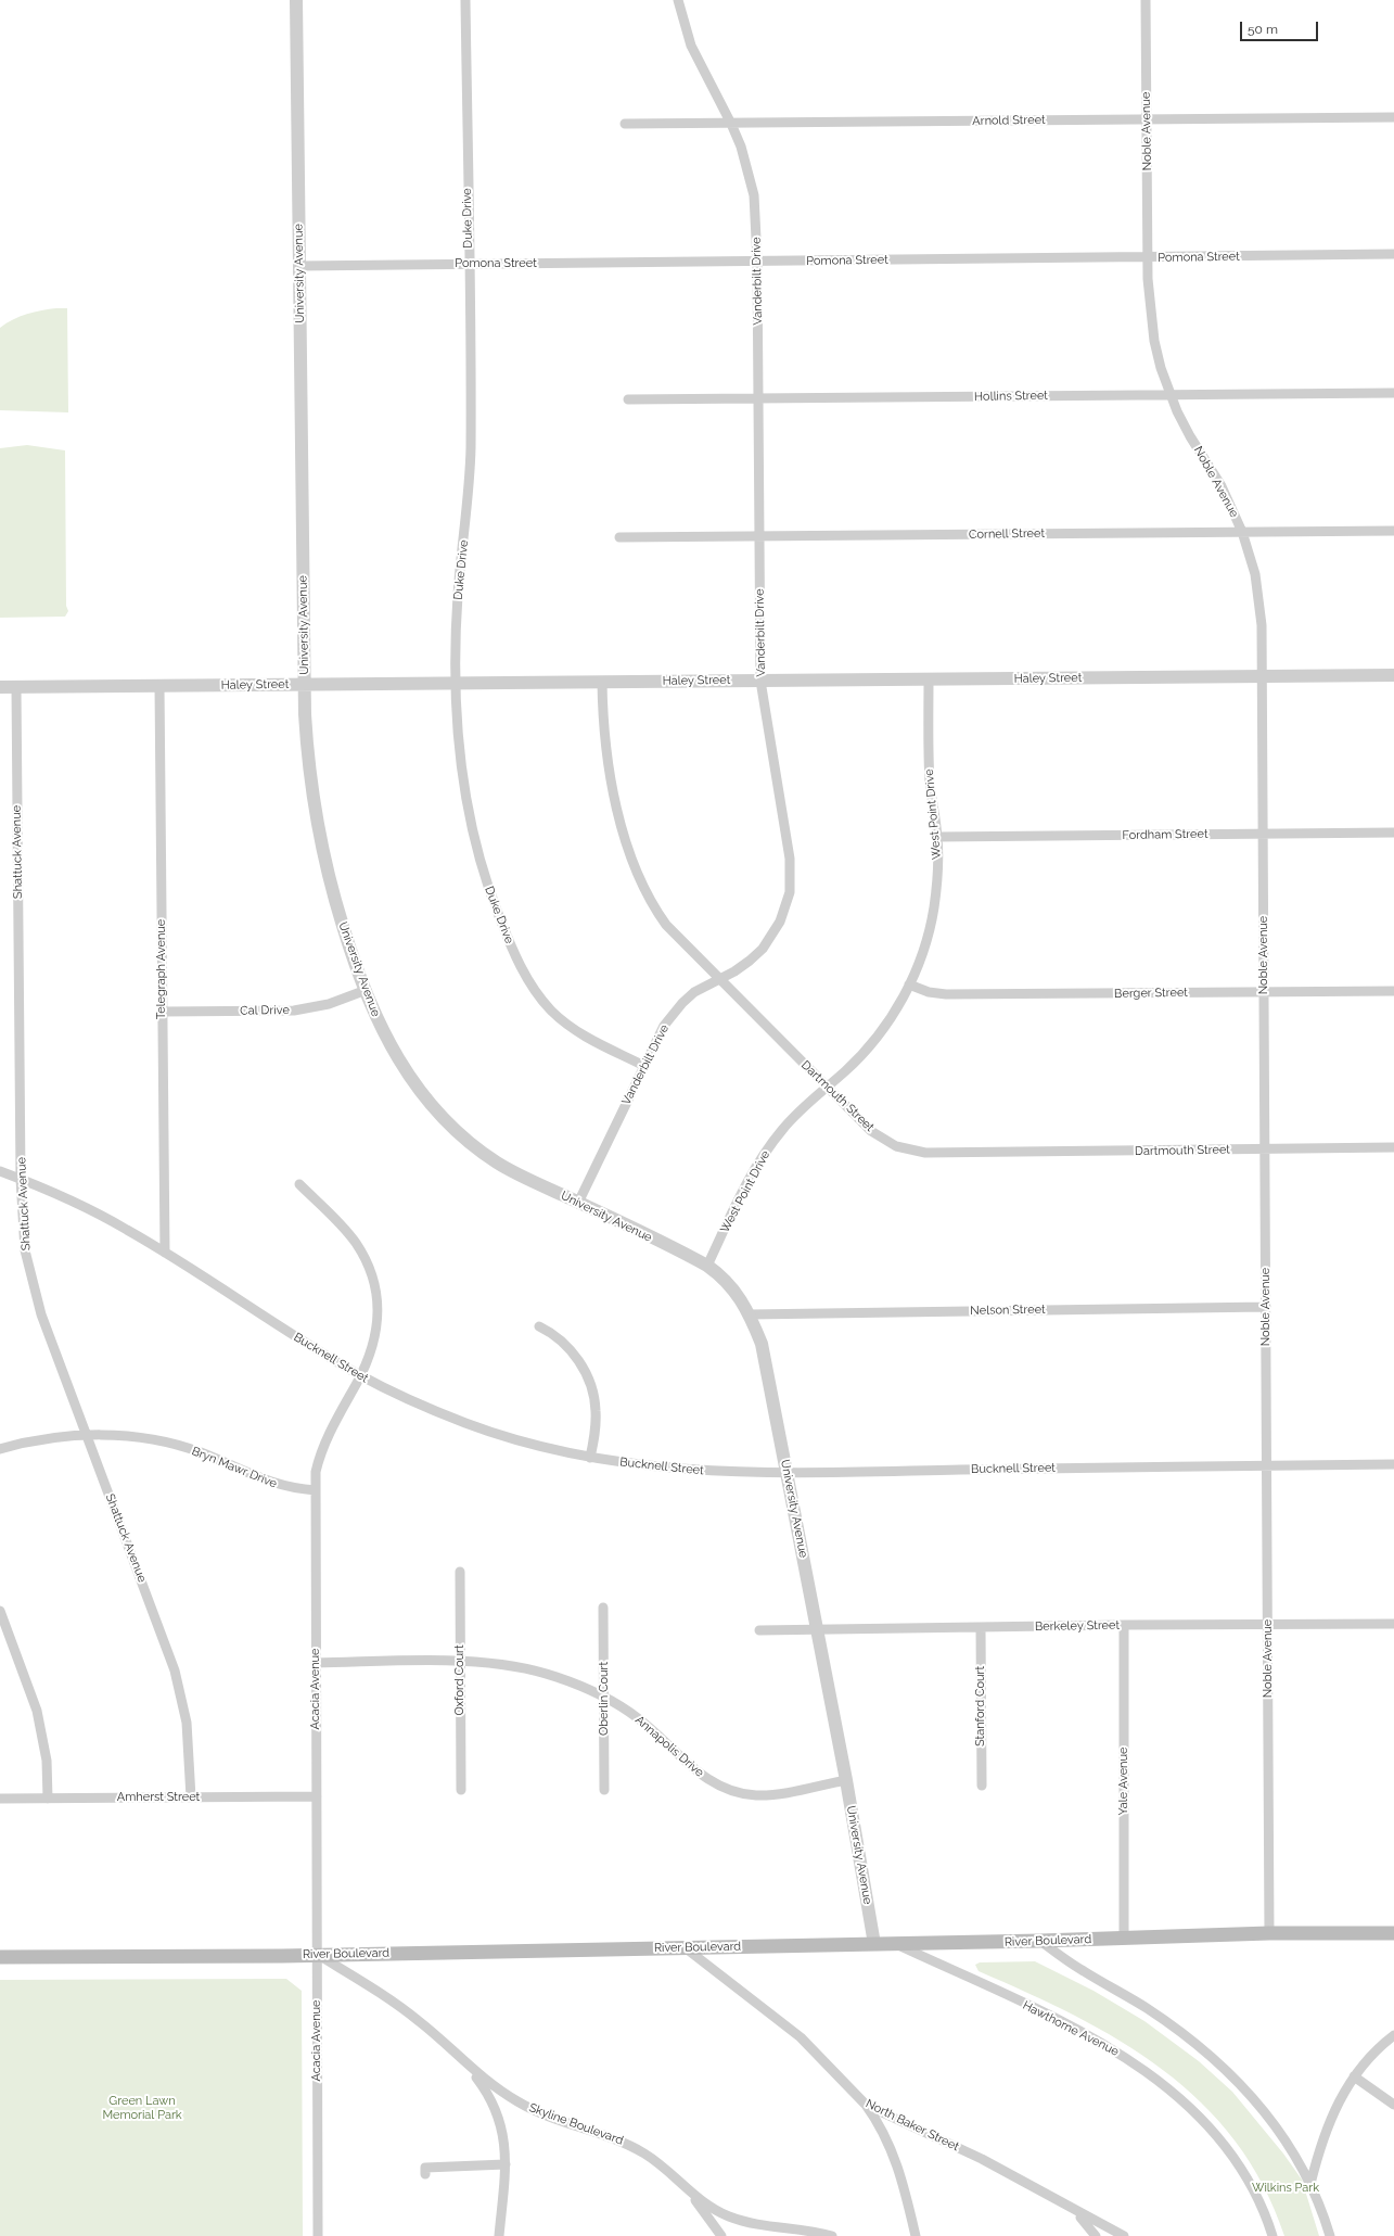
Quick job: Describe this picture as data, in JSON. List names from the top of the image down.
{
  "streets": {
    "main road": ["River Boulevard"],
    "street": [
      "Arnold Street",
      "Noble Avenue",
      "Duke Drive",
      "Pomona Street",
      "University Avenue",
      "Vanderbilt Drive",
      "Hollins Street",
      "Cornell Street",
      "Haley Street",
      "West Point Drive",
      "Fordham Street",
      "Shattuck Avenue",
      "Telegraph Avenue",
      "Berger Street",
      "Cal Drive",
      "Dartmouth Street",
      "Nelson Street",
      "Bucknell Street",
      "Bryn Mawr Drive",
      "Berkeley Street",
      "Oxford Court",
      "Acacia Avenue",
      "Oberlin Court",
      "Stanford Court",
      "Annapolis Drive",
      "Yale Avenue",
      "Amherst Street",
      "Hawthorne Avenue",
      "Skyline Boulevard",
      "North Baker Street"
    ]
  },
  "crossings": [
    ["Arnold Street", "Noble Avenue"],
    ["Arnold Street", "Vanderbilt Drive"],
    ["Noble Avenue", "Pomona Street"],
    ["Noble Avenue", "Hollins Street"],
    ["Noble Avenue", "Cornell Street"],
    ["Noble Avenue", "Haley Street"],
    ["Noble Avenue", "Fordham Street"],
    ["Noble Avenue", "Berger Street"],
    ["Noble Avenue", "Dartmouth Street"],
    ["Noble Avenue", "Nelson Street"],
    ["Noble Avenue", "Bucknell Street"],
    ["Noble Avenue", "Berkeley Street"],
    ["Noble Avenue", "River Boulevard"],
    ["Duke Drive", "Pomona Street"],
    ["Duke Drive", "Vanderbilt Drive"],
    ["Duke Drive", "Haley Street"],
    ["Pomona Street", "University Avenue"],
    ["Pomona Street", "Vanderbilt Drive"],
    ["University Avenue", "Vanderbilt Drive"],
    ["University Avenue", "Haley Street"],
    ["University Avenue", "West Point Drive"],
    ["University Avenue", "Cal Drive"],
    ["University Avenue", "Nelson Street"],
    ["University Avenue", "Bucknell Street"],
    ["University Avenue", "Berkeley Street"],
    ["University Avenue", "Annapolis Drive"],
    ["University Avenue", "River Boulevard"],
    ["Vanderbilt Drive", "Hollins Street"],
    ["Vanderbilt Drive", "Cornell Street"],
    ["Vanderbilt Drive", "Haley Street"],
    ["Vanderbilt Drive", "Dartmouth Street"],
    ["Haley Street", "West Point Drive"],
    ["Haley Street", "Shattuck Avenue"],
    ["Haley Street", "Telegraph Avenue"],
    ["Haley Street", "Dartmouth Street"],
    ["West Point Drive", "Fordham Street"],
    ["West Point Drive", "Berger Street"],
    ["West Point Drive", "Dartmouth Street"],
    ["Shattuck Avenue", "Bucknell Street"],
    ["Shattuck Avenue", "Bryn Mawr Drive"],
    ["Shattuck Avenue", "Amherst Street"],
    ["Telegraph Avenue", "Cal Drive"],
    ["Telegraph Avenue", "Bucknell Street"],
    ["Bucknell Street", "Acacia Avenue"],
    ["Bryn Mawr Drive", "Acacia Avenue"],
    ["Berkeley Street", "Stanford Court"],
    ["Berkeley Street", "Yale Avenue"],
    ["Oxford Court", "Annapolis Drive"],
    ["Acacia Avenue", "Annapolis Drive"],
    ["Acacia Avenue", "Amherst Street"],
    ["Acacia Avenue", "River Boulevard"],
    ["Acacia Avenue", "Skyline Boulevard"],
    ["Oberlin Court", "Annapolis Drive"],
    ["Yale Avenue", "River Boulevard"],
    ["River Boulevard", "Hawthorne Avenue"],
    ["River Boulevard", "Skyline Boulevard"],
    ["River Boulevard", "North Baker Street"]
  ],
  "parks": ["Green Lawn Memorial Park", "Wilkins Park"],
  "scale_bar": "50 m"
}
